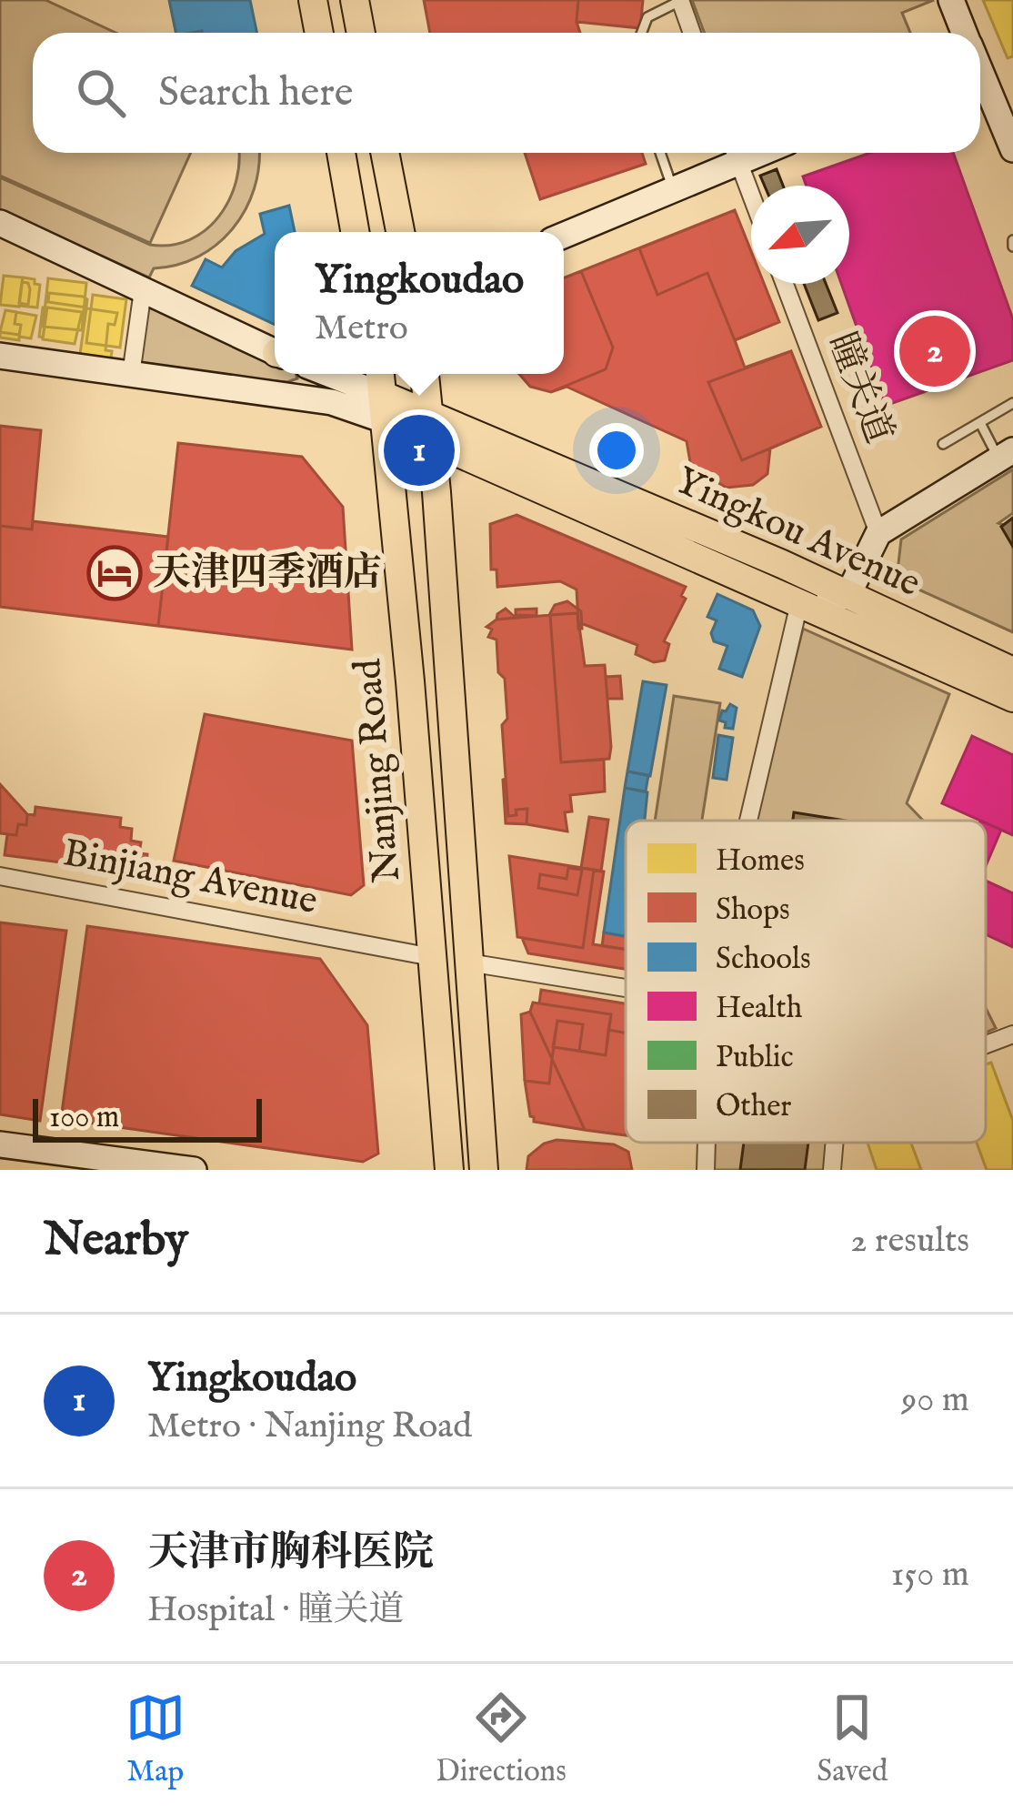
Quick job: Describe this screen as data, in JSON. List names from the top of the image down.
{
  "streets": {
    "main road": ["Yingkou Avenue", "Nanjing Road"],
    "street": ["瞳关道", "Binjiang Avenue"]
  },
  "crossings": [
    ["Yingkou Avenue", "Nanjing Road"],
    ["Nanjing Road", "Binjiang Avenue"]
  ],
  "places": {
    "hotel": ["天津四季酒店"]
  },
  "legend": [
    "Homes",
    "Shops",
    "Schools",
    "Health",
    "Public",
    "Other"
  ],
  "scale_bar": "100 m",
  "north": "bottom left",
  "page": {
    "search": "Search here",
    "popup": ["Yingkoudao", "Metro"],
    "pins": ["2", "1"],
    "scale": "100 m",
    "heading": ["Nearby", "2 results"],
    "list": [
      {
        "mark": "1",
        "name": "Yingkoudao",
        "note": "Metro · Nanjing Road",
        "value": "90 m"
      },
      {
        "mark": "2",
        "name": "天津市胸科医院",
        "note": "Hospital · 瞳关道",
        "value": "150 m"
      }
    ],
    "nav": ["Map", "Directions", "Saved"]
  }
}
